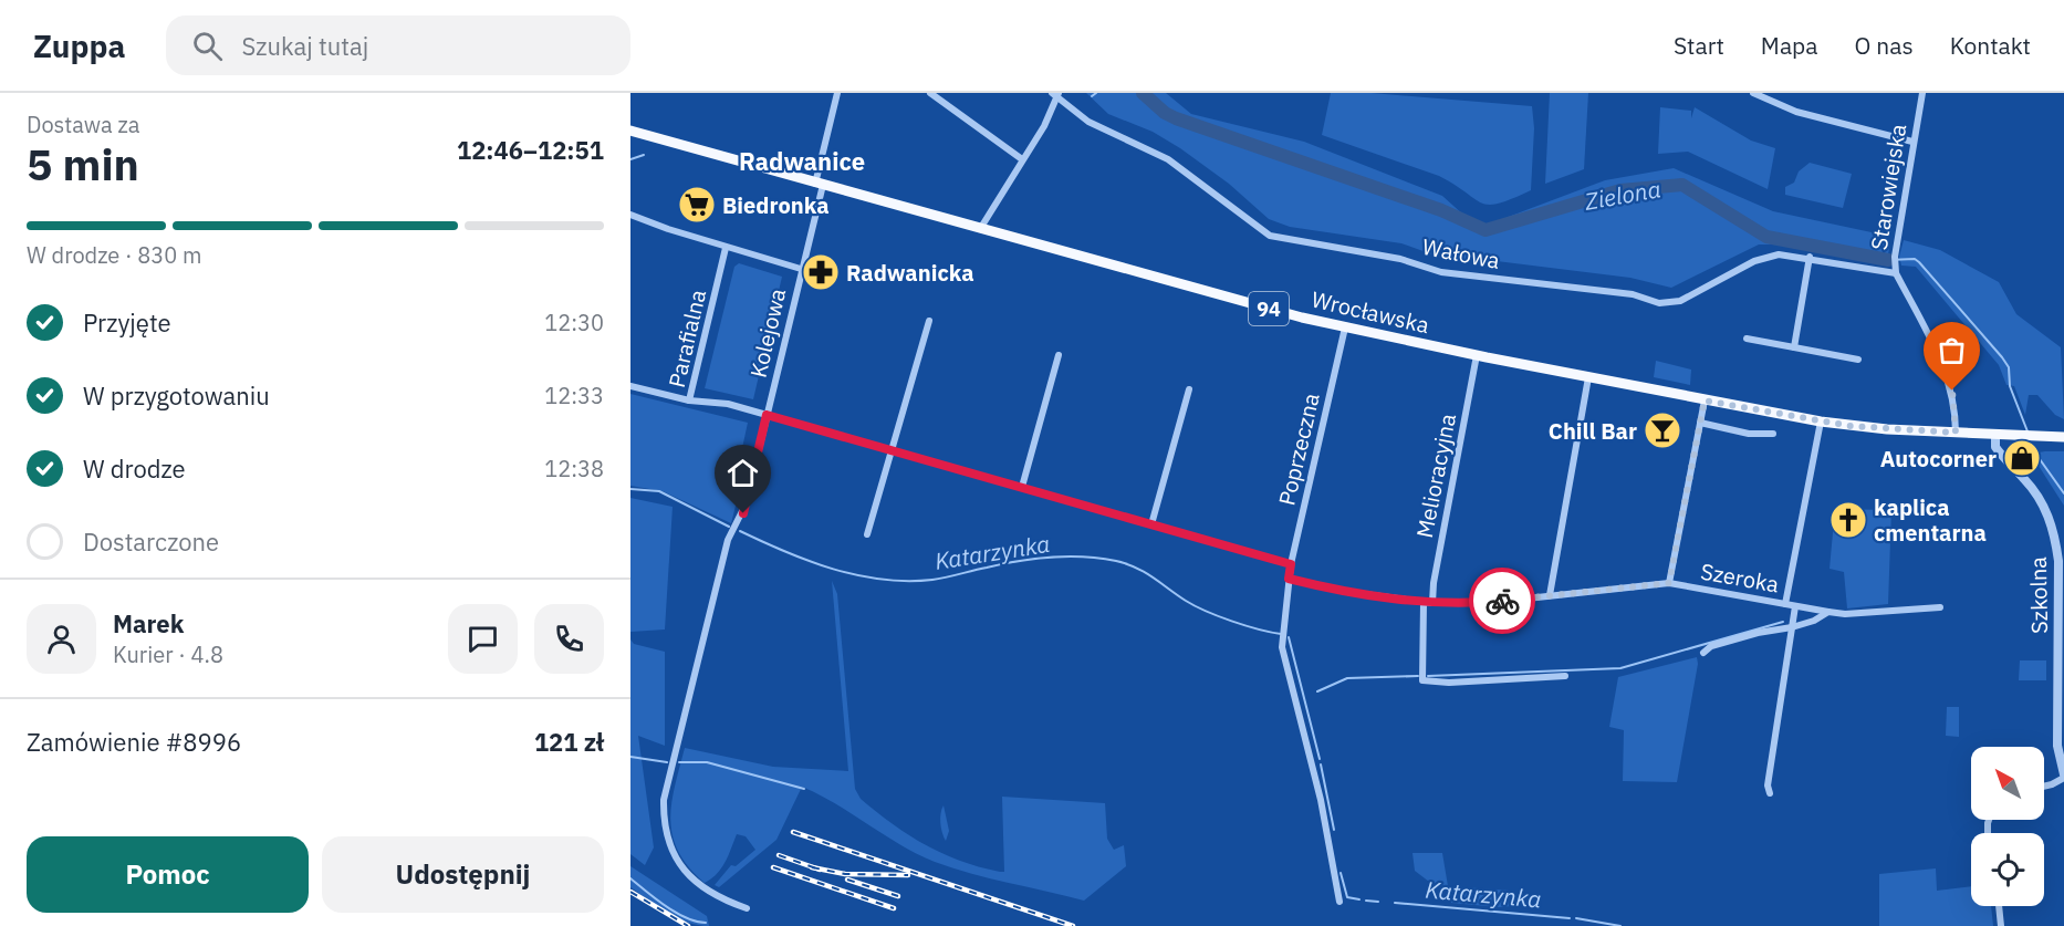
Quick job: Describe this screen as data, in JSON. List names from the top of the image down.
{
  "streets": {
    "main road": ["94", "Wrocławska"],
    "street": [
      "Starowiejska",
      "Wałowa",
      "Kolejowa",
      "Parafialna",
      "Poprzeczna",
      "Melioracyjna",
      "Szeroka",
      "Szkolna"
    ]
  },
  "crossings": [
    ["Starowiejska", "Wałowa"],
    ["Starowiejska", "94"],
    ["Starowiejska", "Wrocławska"],
    ["94", "Wrocławska"],
    ["94", "Szkolna"],
    ["Wrocławska", "Kolejowa"],
    ["Wrocławska", "Poprzeczna"],
    ["Wrocławska", "Melioracyjna"],
    ["Kolejowa", "Parafialna"],
    ["Poprzeczna", "Szeroka"],
    ["Melioracyjna", "Szeroka"]
  ],
  "districts": ["Radwanice"],
  "water": ["Zielona", "Katarzynka"],
  "places": {
    "supermarket": ["Biedronka"],
    "pharmacy": ["Radwanicka"],
    "bar": ["Chill Bar"],
    "shop": ["Autocorner"],
    "church": ["kaplica cmentarna"]
  },
  "north": "top left",
  "page": {
    "header": "Zuppa",
    "search": "Szukaj tutaj",
    "nav": [
      "Start",
      "Mapa",
      "O nas",
      "Kontakt"
    ],
    "heading": ["5 min", "Dostawa za", "12:46–12:51"],
    "panel": [
      "Marek",
      "Kurier · 4.8",
      "Zamówienie #8996",
      "121 zł"
    ],
    "bar": "W drodze · 830 m",
    "list": [
      ["Przyjęte", "12:30"],
      ["W przygotowaniu", "12:33"],
      ["W drodze", "12:38"],
      "Dostarczone"
    ],
    "buttons": ["Pomoc", "Udostępnij"]
  }
}
